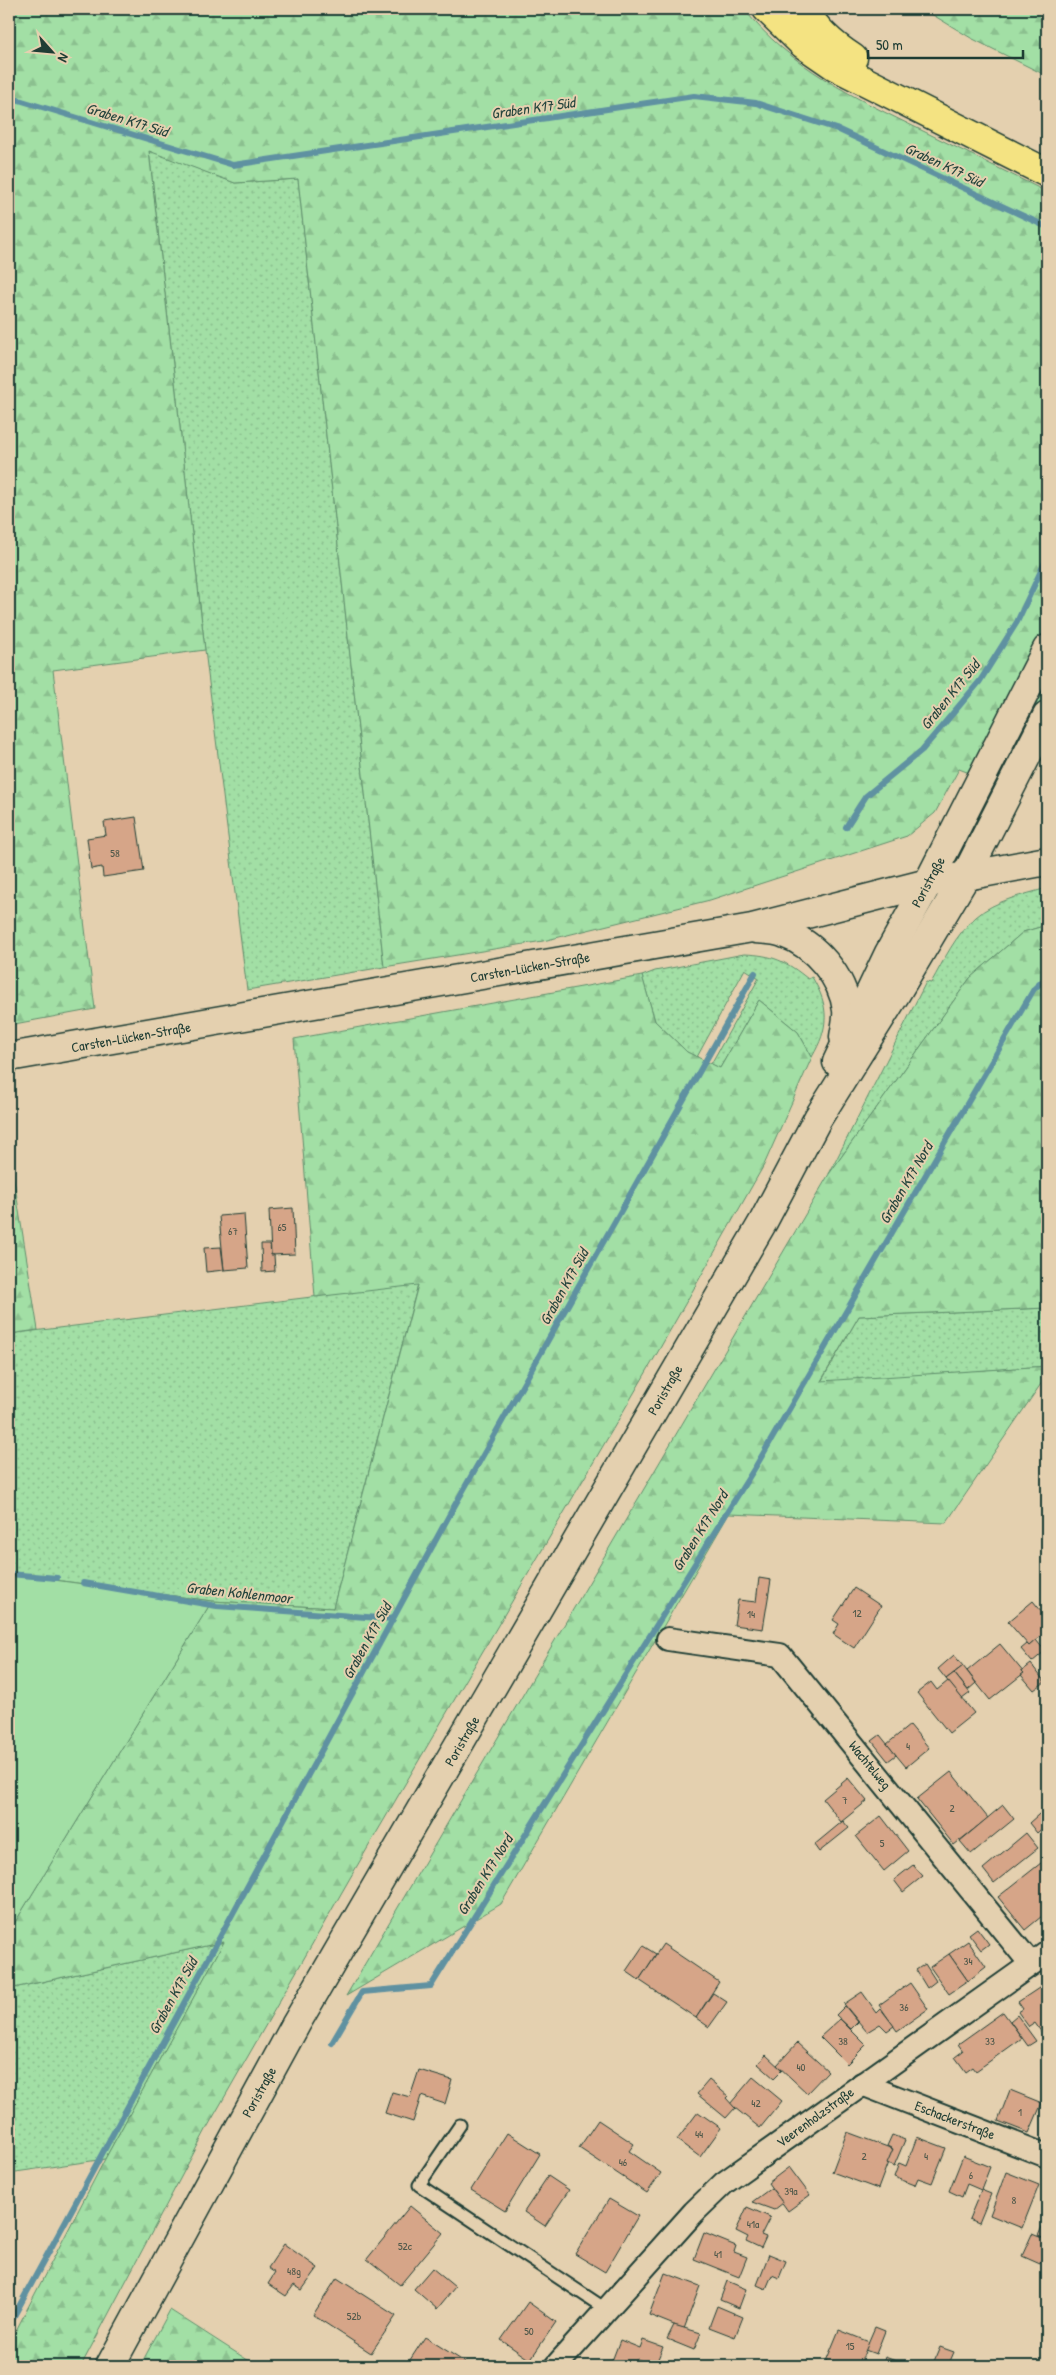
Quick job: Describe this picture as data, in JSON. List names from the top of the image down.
{
  "streets": {
    "main road": ["Poristraße", "Carsten-Lücken-Straße"],
    "street": ["Wachtelweg", "Veerenholzstraße", "Eschackerstraße"]
  },
  "crossings": [
    ["Poristraße", "Carsten-Lücken-Straße"],
    ["Wachtelweg", "Veerenholzstraße"],
    ["Veerenholzstraße", "Eschackerstraße"]
  ],
  "water": ["Graben K17 Süd", "Graben K17 Nord", "Graben Kohlenmoor"],
  "house_numbers": [
    "58",
    "65",
    "67",
    "12",
    "14",
    "4",
    "7",
    "2",
    "5",
    "34",
    "36",
    "38",
    "33",
    "40",
    "42",
    "1",
    "44",
    "2",
    "4",
    "46",
    "6",
    "39a",
    "8",
    "41a",
    "52c",
    "41",
    "48g",
    "52b",
    "50",
    "15"
  ],
  "scale_bar": "50 m",
  "north": "bottom right"
}
